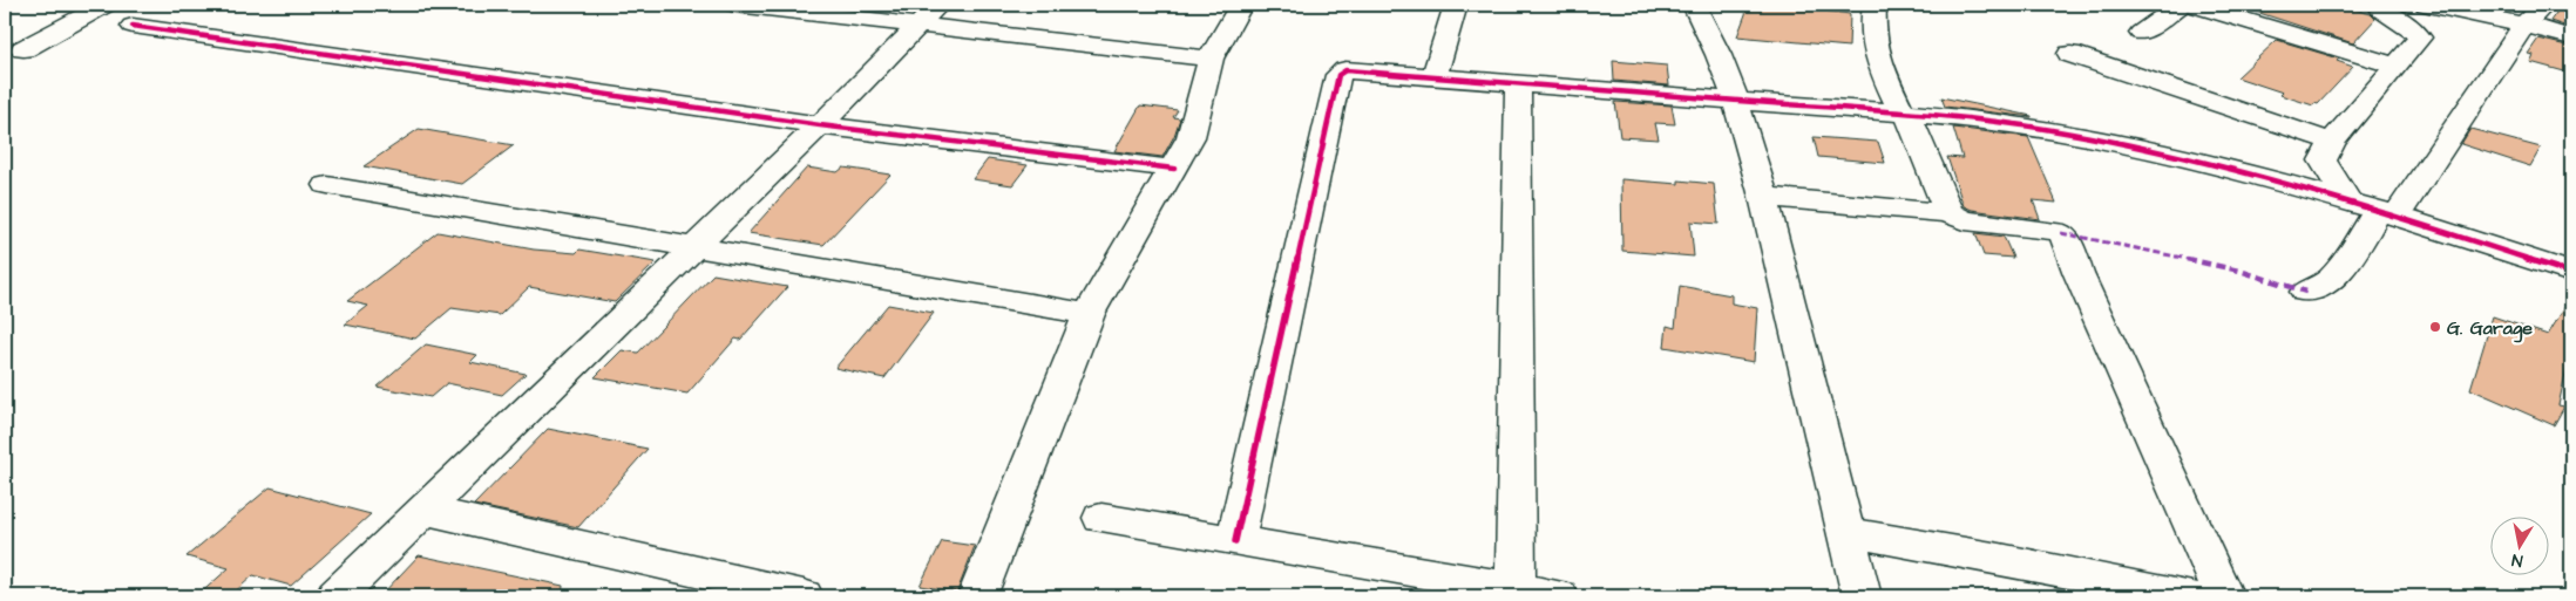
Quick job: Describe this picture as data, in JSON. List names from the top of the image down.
{
  "places": ["G. Garage"],
  "north": "bottom"
}
